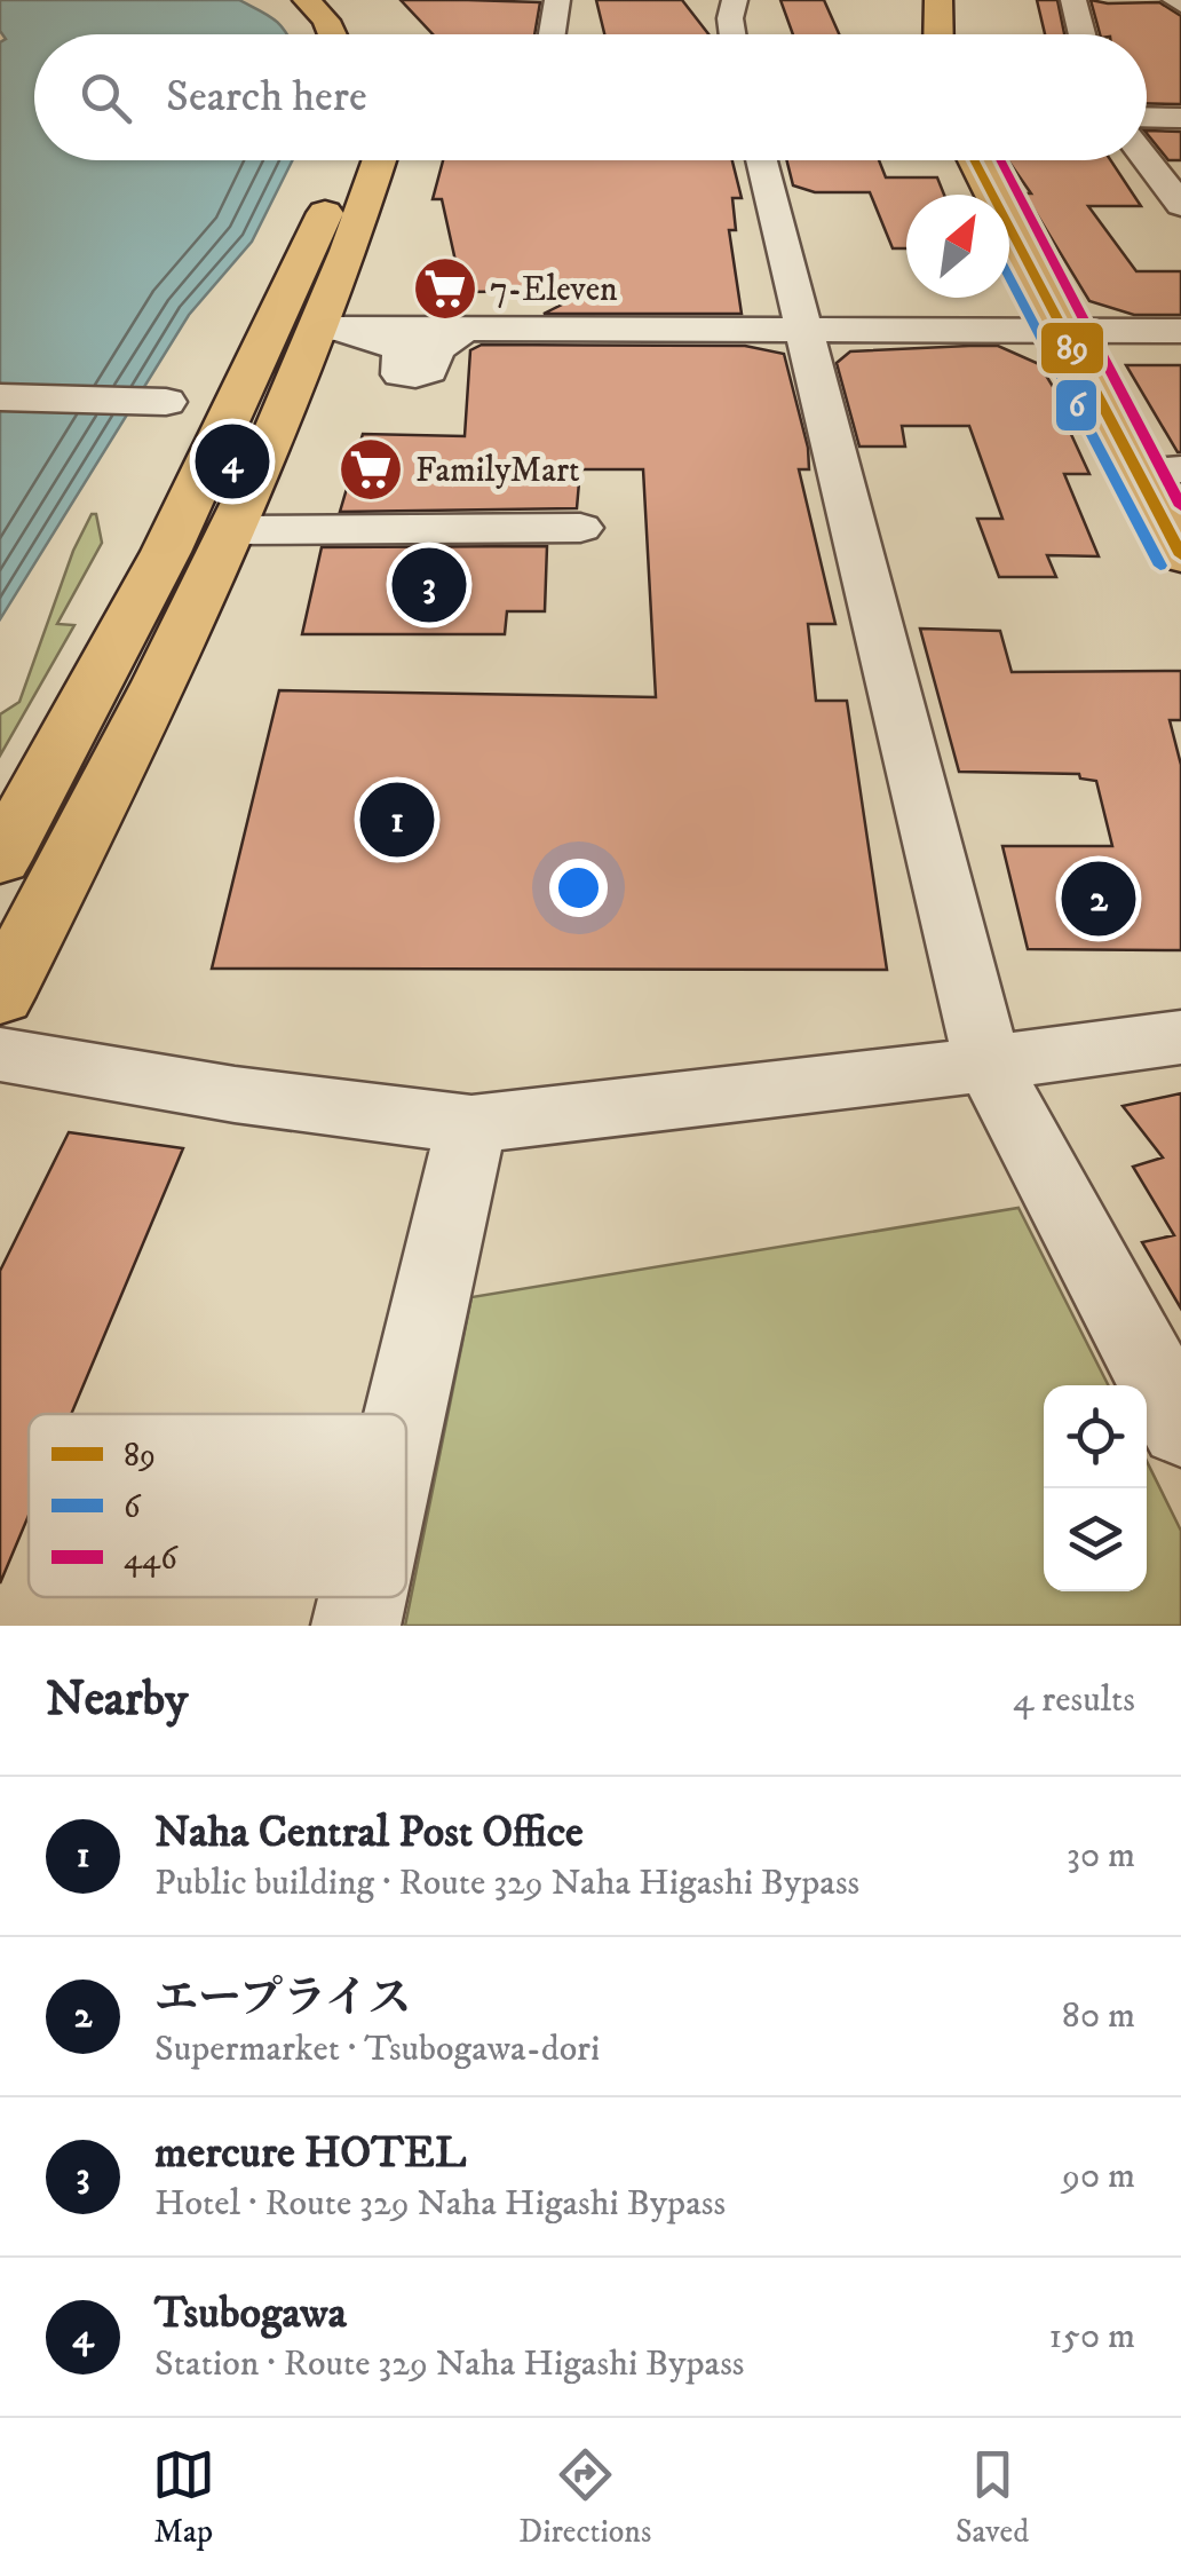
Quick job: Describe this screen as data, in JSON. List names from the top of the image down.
{
  "places": {
    "supermarket": ["7-Eleven", "FamilyMart"]
  },
  "lines": ["transit line 89", "transit line 446", "transit line 6"],
  "legend": ["89", "6", "446"],
  "north": "top right",
  "page": {
    "search": "Search here",
    "pins": [
      "4",
      "3",
      "1",
      "2"
    ],
    "heading": ["Nearby", "4 results"],
    "list": [
      {
        "mark": "1",
        "name": "Naha Central Post Office",
        "note": "Public building · Route 329 Naha Higashi Bypass",
        "value": "30 m"
      },
      {
        "mark": "2",
        "name": "エープライス",
        "note": "Supermarket · Tsubogawa-dori",
        "value": "80 m"
      },
      {
        "mark": "3",
        "name": "mercure HOTEL",
        "note": "Hotel · Route 329 Naha Higashi Bypass",
        "value": "90 m"
      },
      {
        "mark": "4",
        "name": "Tsubogawa",
        "note": "Station · Route 329 Naha Higashi Bypass",
        "value": "150 m"
      }
    ],
    "nav": ["Map", "Directions", "Saved"]
  }
}
